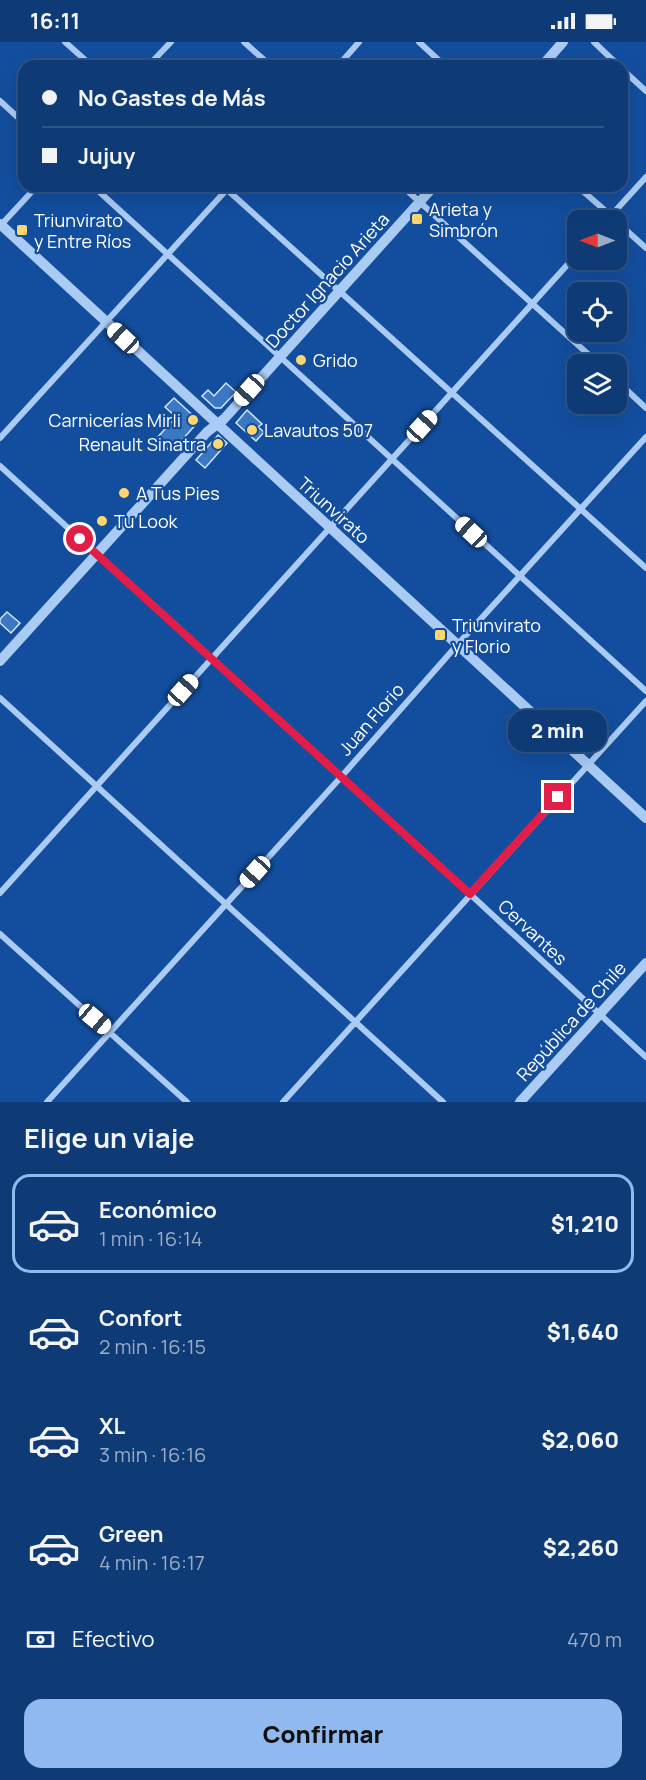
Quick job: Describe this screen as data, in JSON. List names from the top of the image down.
{
  "streets": {
    "street": [
      "Doctor Ignacio Arieta",
      "Triunvirato",
      "Juan Florio",
      "Cervantes",
      "República de Chile"
    ]
  },
  "crossings": [
    ["Doctor Ignacio Arieta", "Triunvirato"],
    ["Doctor Ignacio Arieta", "Cervantes"],
    ["Triunvirato", "Juan Florio"],
    ["Juan Florio", "Cervantes"],
    ["Cervantes", "República de Chile"]
  ],
  "places": {
    "transit": ["Arieta y Simbrón", "Triunvirato y Entre Ríos", "Triunvirato y Florio"],
    "other": [
      "Grido",
      "Carnicerías Mirli",
      "Lavautos 507",
      "Renault Sinatra",
      "A Tus Pies",
      "Tu Look"
    ]
  },
  "north": "left",
  "page": {
    "status": "16:11",
    "banner": ["No Gastes de Más", "Jujuy"],
    "bubble": "2 min",
    "heading": "Elige un viaje",
    "list": [
      {
        "name": "Económico",
        "note": "1 min · 16:14",
        "value": "$1,210"
      },
      {
        "name": "Confort",
        "note": "2 min · 16:15",
        "value": "$1,640"
      },
      {
        "name": "XL",
        "note": "3 min · 16:16",
        "value": "$2,060"
      },
      {
        "name": "Green",
        "note": "4 min · 16:17",
        "value": "$2,260"
      }
    ],
    "pay": ["Efectivo", "470 m"],
    "buttons": "Confirmar"
  }
}
